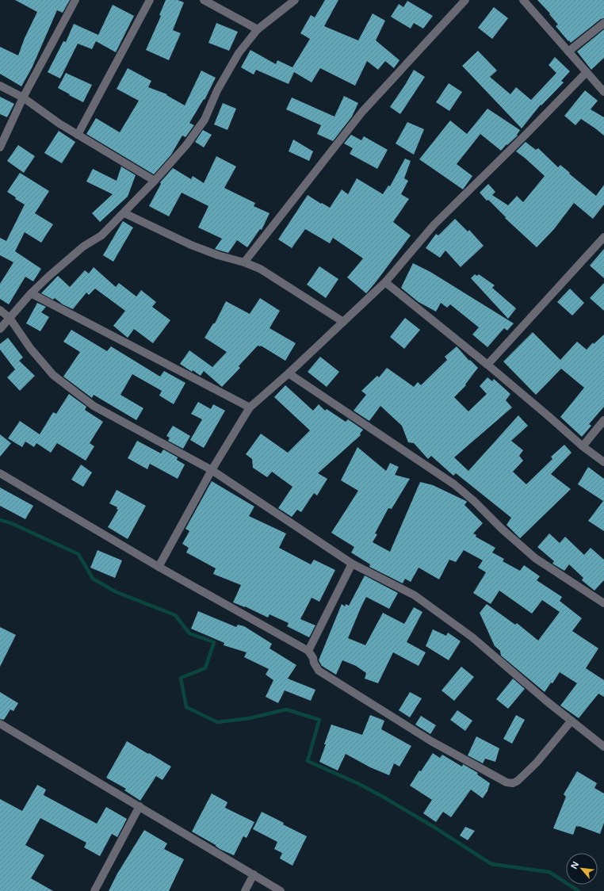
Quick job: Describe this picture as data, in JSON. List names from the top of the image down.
{
  "north": "top left"
}
